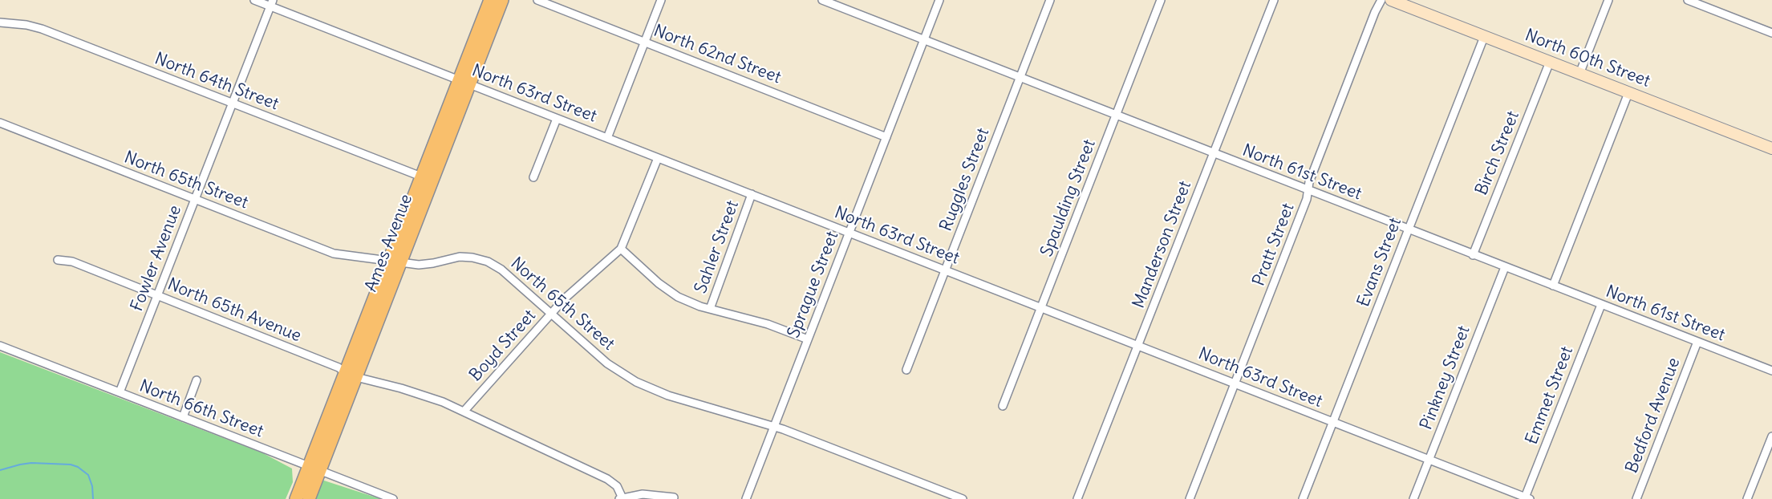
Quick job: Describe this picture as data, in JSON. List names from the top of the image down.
{
  "streets": {
    "main road": ["North 60th Street", "Ames Avenue"],
    "street": [
      "North 62nd Street",
      "North 64th Street",
      "North 63rd Street",
      "Birch Street",
      "North 61st Street",
      "Ruggles Street",
      "North 65th Street",
      "Spaulding Street",
      "Manderson Street",
      "Pratt Street",
      "Sahler Street",
      "Fowler Avenue",
      "Evans Street",
      "Sprague Street",
      "North 65th Avenue",
      "Boyd Street",
      "Pinkney Street",
      "Emmet Street",
      "North 66th Street",
      "Bedford Avenue"
    ]
  },
  "crossings": [
    ["North 62nd Street", "Sprague Street"],
    ["North 60th Street", "Birch Street"],
    ["North 60th Street", "Evans Street"],
    ["North 64th Street", "Ames Avenue"],
    ["North 64th Street", "Fowler Avenue"],
    ["North 63rd Street", "Ruggles Street"],
    ["North 63rd Street", "Spaulding Street"],
    ["North 63rd Street", "Ames Avenue"],
    ["North 63rd Street", "Manderson Street"],
    ["North 63rd Street", "Pratt Street"],
    ["North 63rd Street", "Sahler Street"],
    ["North 63rd Street", "Fowler Avenue"],
    ["North 63rd Street", "Evans Street"],
    ["North 63rd Street", "Sprague Street"],
    ["North 63rd Street", "Boyd Street"],
    ["North 63rd Street", "Pinkney Street"],
    ["North 63rd Street", "Emmet Street"],
    ["Birch Street", "North 61st Street"],
    ["North 61st Street", "Ruggles Street"],
    ["North 61st Street", "Spaulding Street"],
    ["North 61st Street", "Manderson Street"],
    ["North 61st Street", "Pratt Street"],
    ["North 61st Street", "Evans Street"],
    ["North 61st Street", "Sprague Street"],
    ["North 61st Street", "Pinkney Street"],
    ["North 61st Street", "Emmet Street"],
    ["North 61st Street", "Bedford Avenue"],
    ["North 65th Street", "Ames Avenue"],
    ["North 65th Street", "Fowler Avenue"],
    ["North 65th Street", "Sprague Street"],
    ["North 65th Street", "Boyd Street"],
    ["Ames Avenue", "North 65th Avenue"],
    ["Ames Avenue", "North 66th Street"],
    ["Fowler Avenue", "North 65th Avenue"],
    ["Fowler Avenue", "North 66th Street"],
    ["North 65th Avenue", "Boyd Street"]
  ]
}
